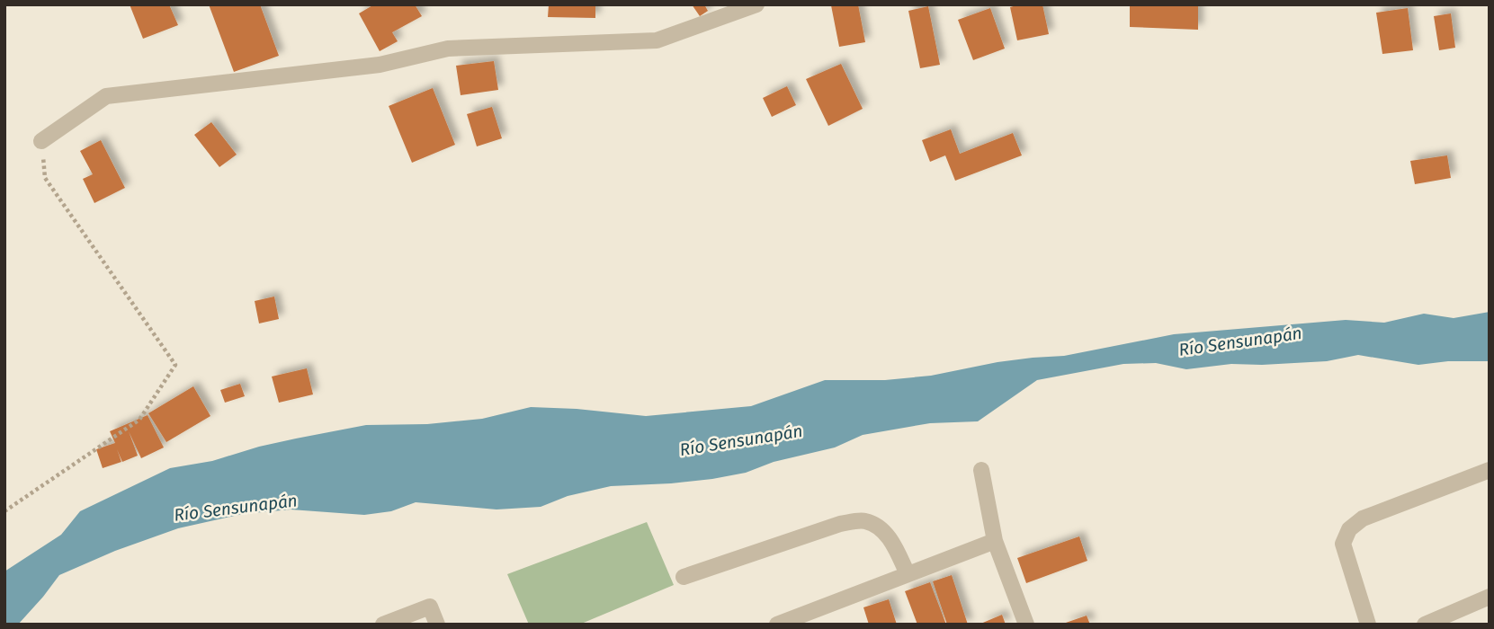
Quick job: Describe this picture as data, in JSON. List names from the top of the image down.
{
  "water": ["Río Sensunapán"]
}
